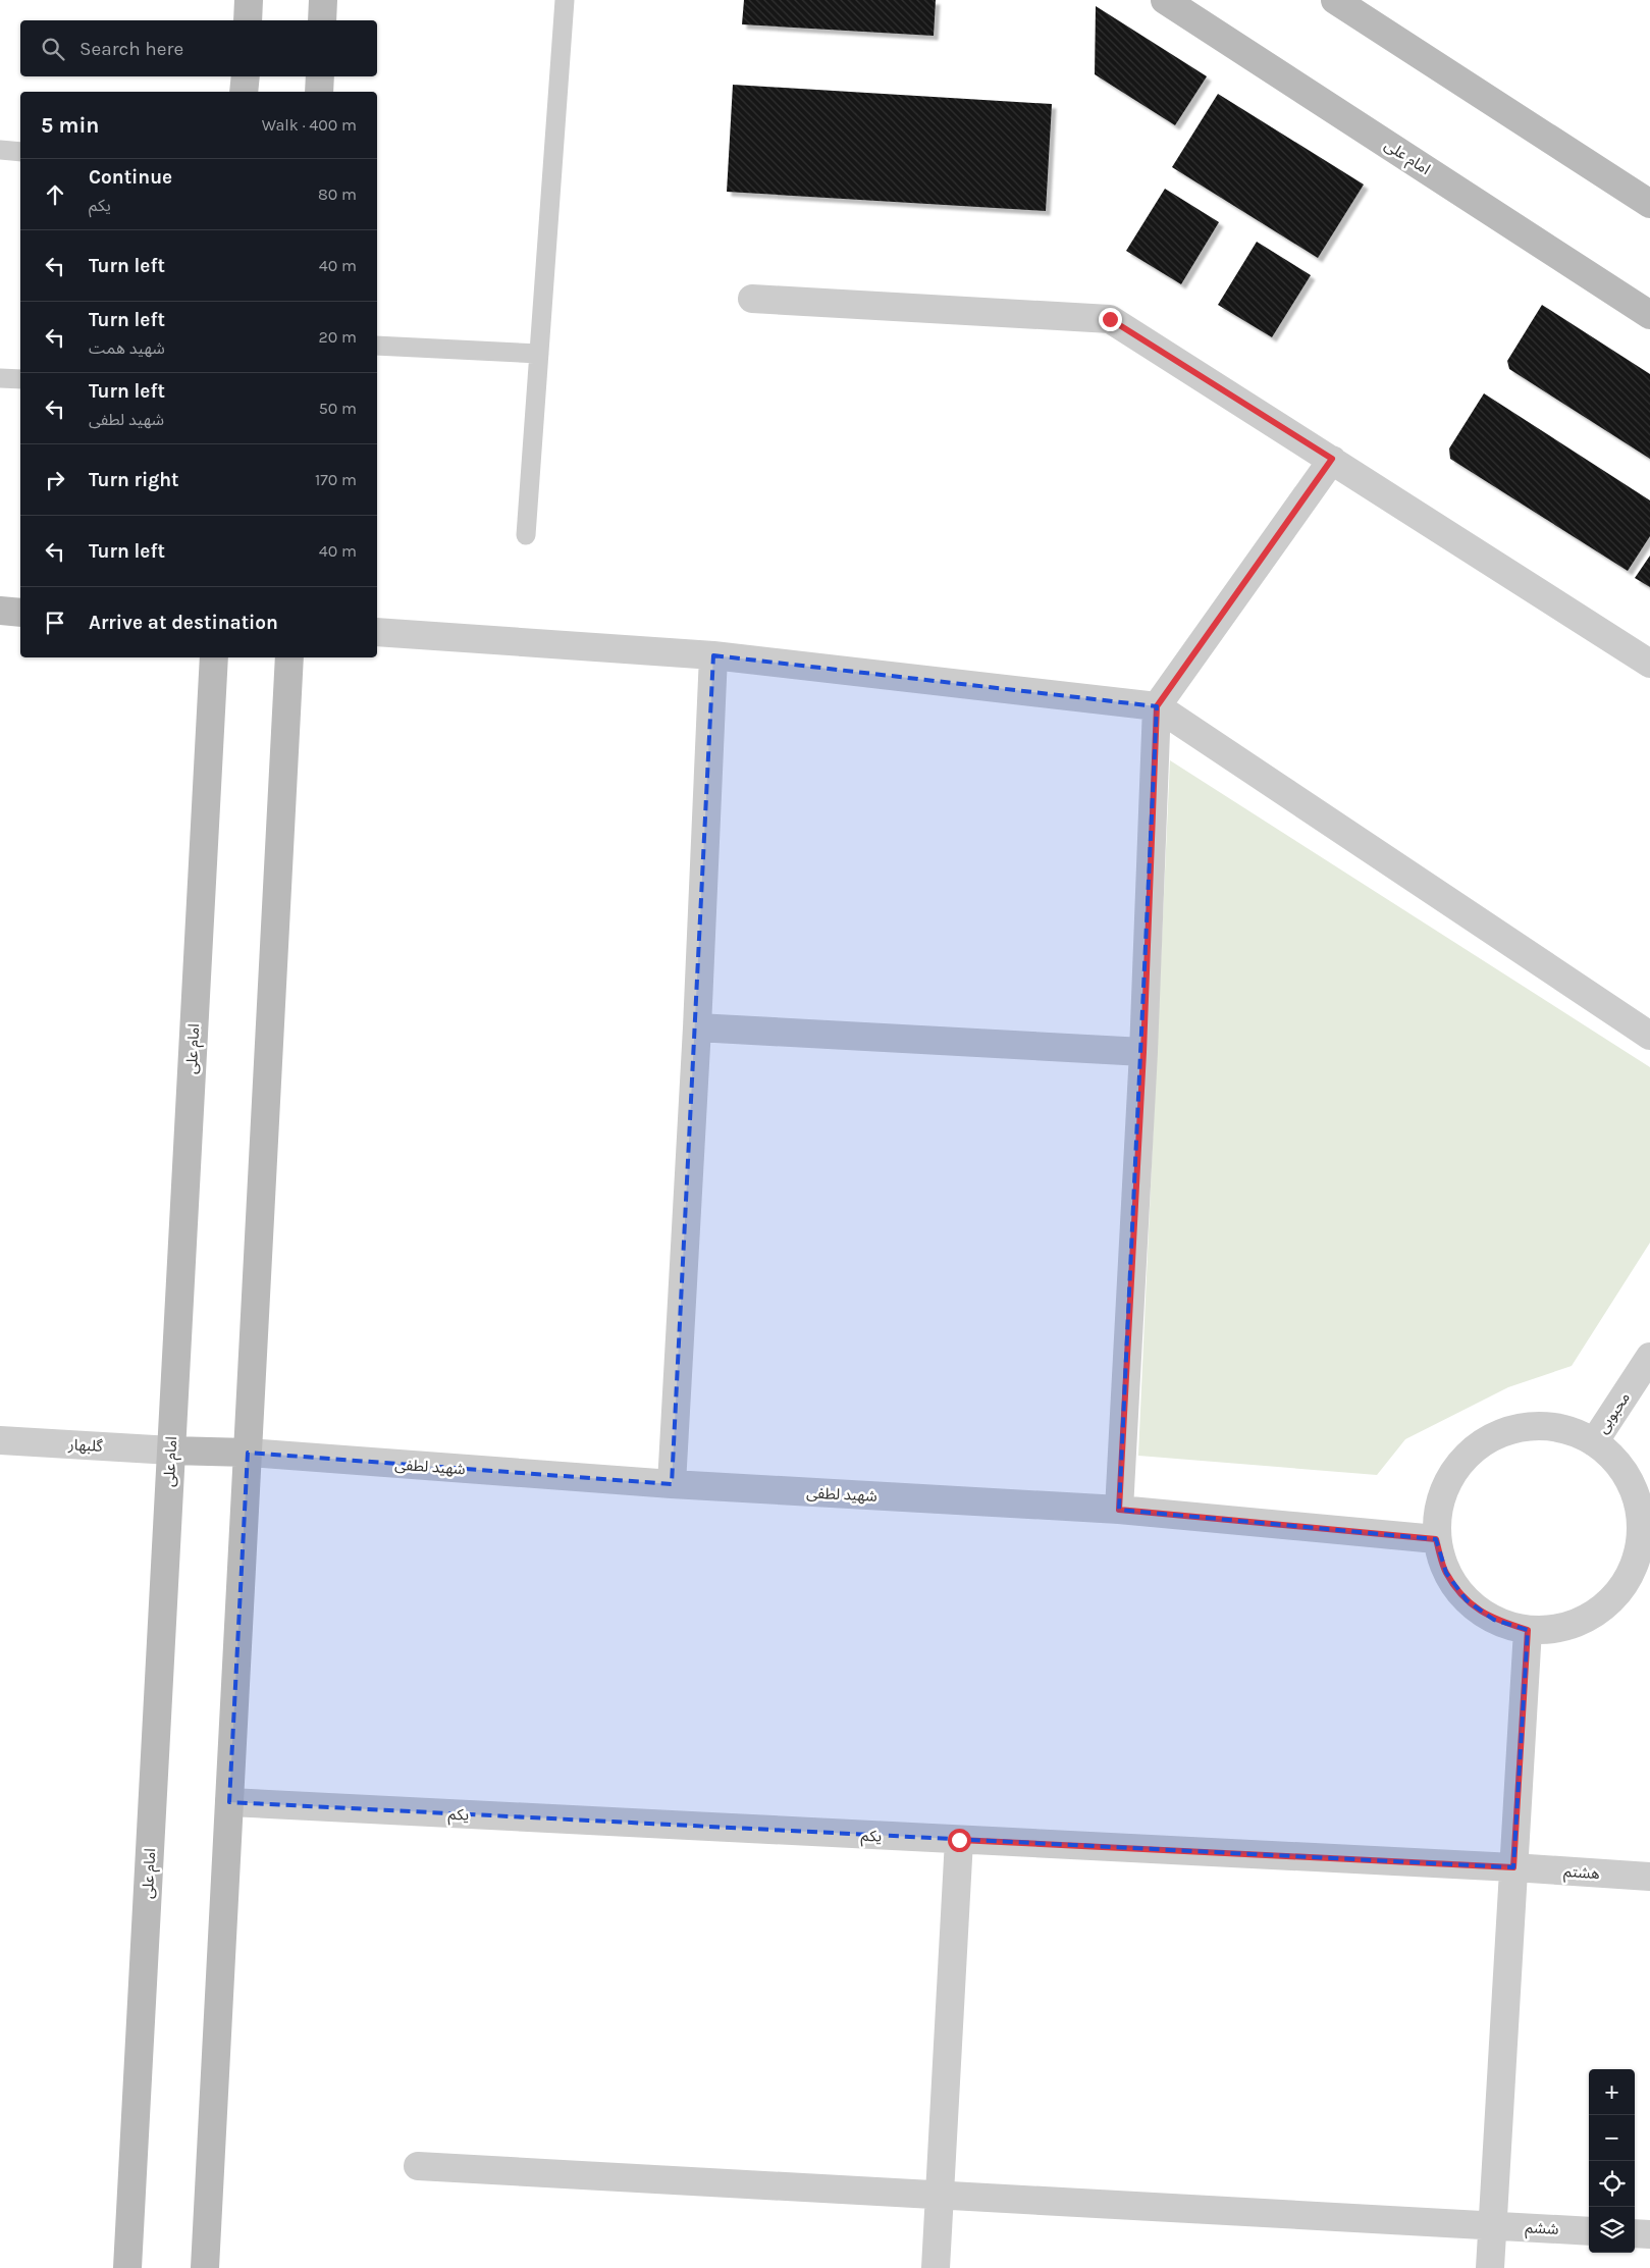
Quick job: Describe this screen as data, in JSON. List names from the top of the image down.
{
  "streets": {
    "street": [
      "امام علی",
      "محبوبی",
      "گلبهار",
      "شهید لطفی",
      "یکم",
      "هشتم",
      "ششم"
    ]
  },
  "crossings": [
    ["امام علی", "گلبهار"],
    ["یکم", "هشتم"]
  ],
  "page": {
    "search": "Search here",
    "heading": ["5 min", "Walk · 400 m"],
    "list": [
      ["Continue", "یکم", "80 m"],
      ["Turn left", "40 m"],
      ["Turn left", "شهید همت", "20 m"],
      ["Turn left", "شهید لطفی", "50 m"],
      ["Turn right", "170 m"],
      ["Turn left", "40 m"],
      "Arrive at destination"
    ],
    "map_buttons": ["+", "−"]
  }
}
